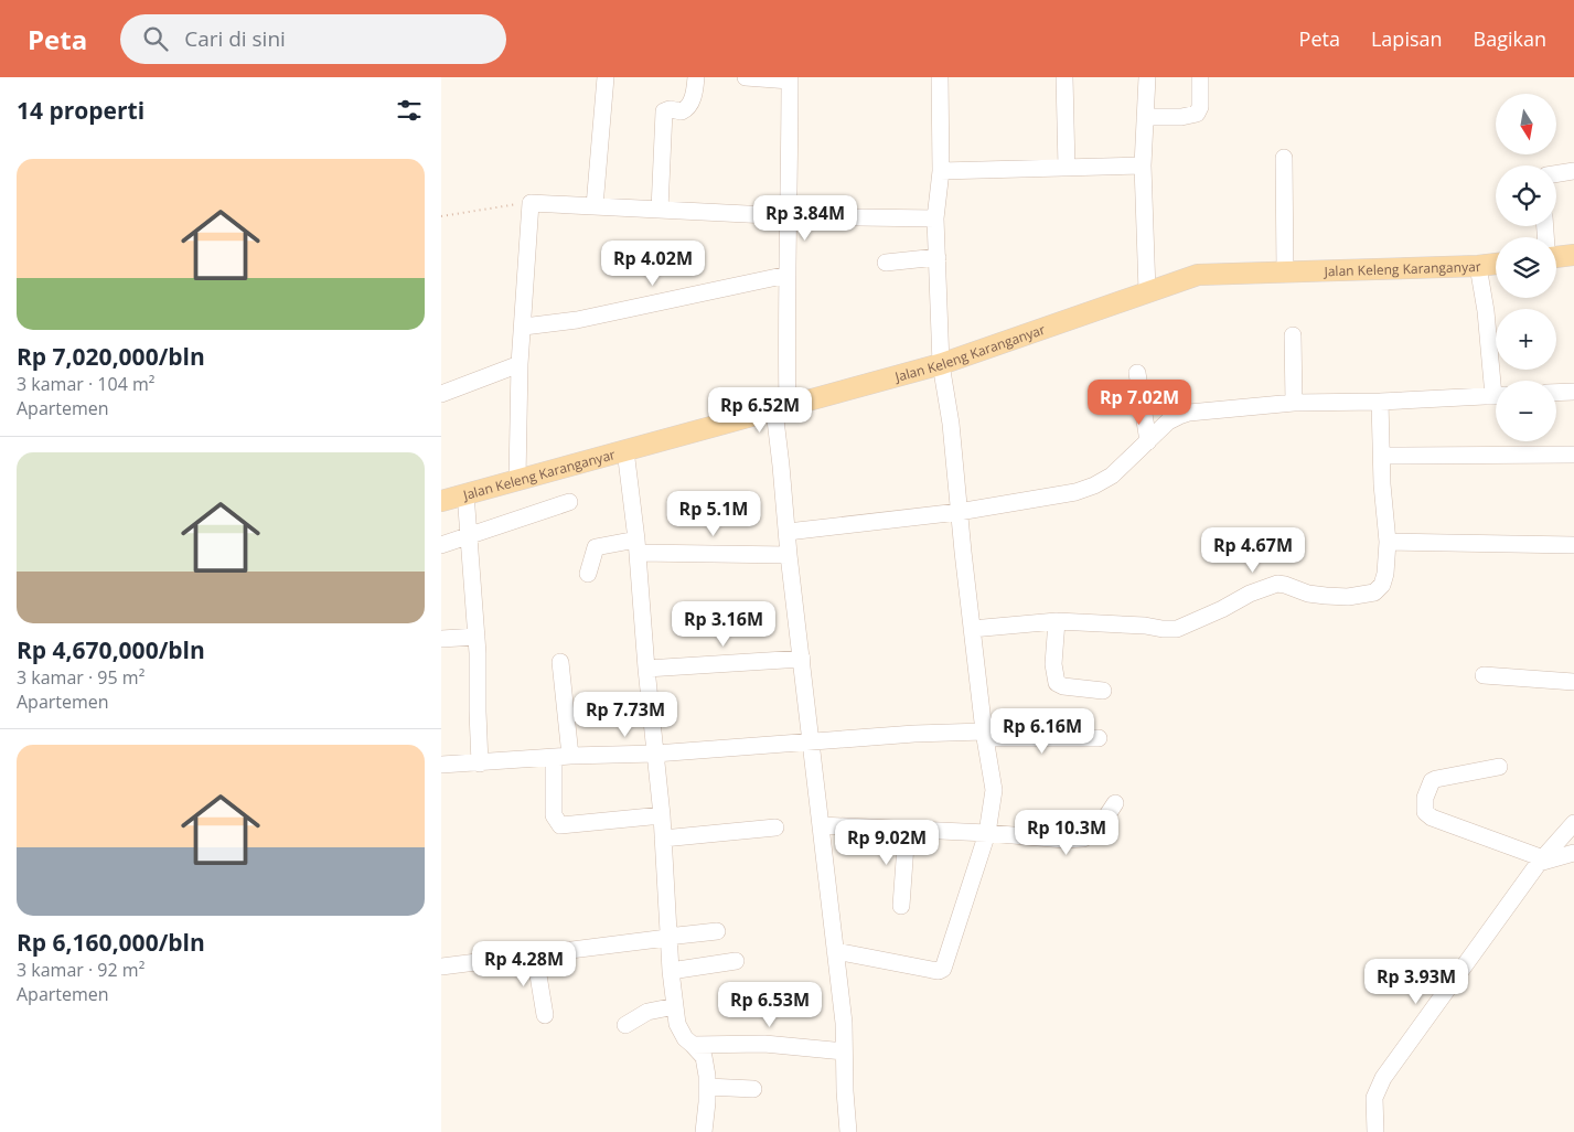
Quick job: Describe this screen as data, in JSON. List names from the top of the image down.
{
  "streets": {
    "main road": ["Jalan Keleng Karanganyar"]
  },
  "north": "bottom",
  "page": {
    "header": "Peta",
    "search": "Cari di sini",
    "nav": ["Peta", "Lapisan", "Bagikan"],
    "heading": "14 properti",
    "map_buttons": ["+", "−"],
    "list": [
      {
        "name": "Rp 7,020,000/bln",
        "note": "3 kamar · 104 m² · Apartemen"
      },
      {
        "name": "Rp 4,670,000/bln",
        "note": "3 kamar · 95 m² · Apartemen"
      },
      {
        "name": "Rp 6,160,000/bln",
        "note": "3 kamar · 92 m² · Apartemen"
      }
    ],
    "price": [
      "Rp 3.84M",
      "Rp 4.02M",
      "Rp 7.02M",
      "Rp 6.52M",
      "Rp 5.1M",
      "Rp 4.67M",
      "Rp 3.16M",
      "Rp 7.73M",
      "Rp 6.16M",
      "Rp 10.3M",
      "Rp 9.02M",
      "Rp 4.28M",
      "Rp 3.93M",
      "Rp 6.53M"
    ]
  }
}
